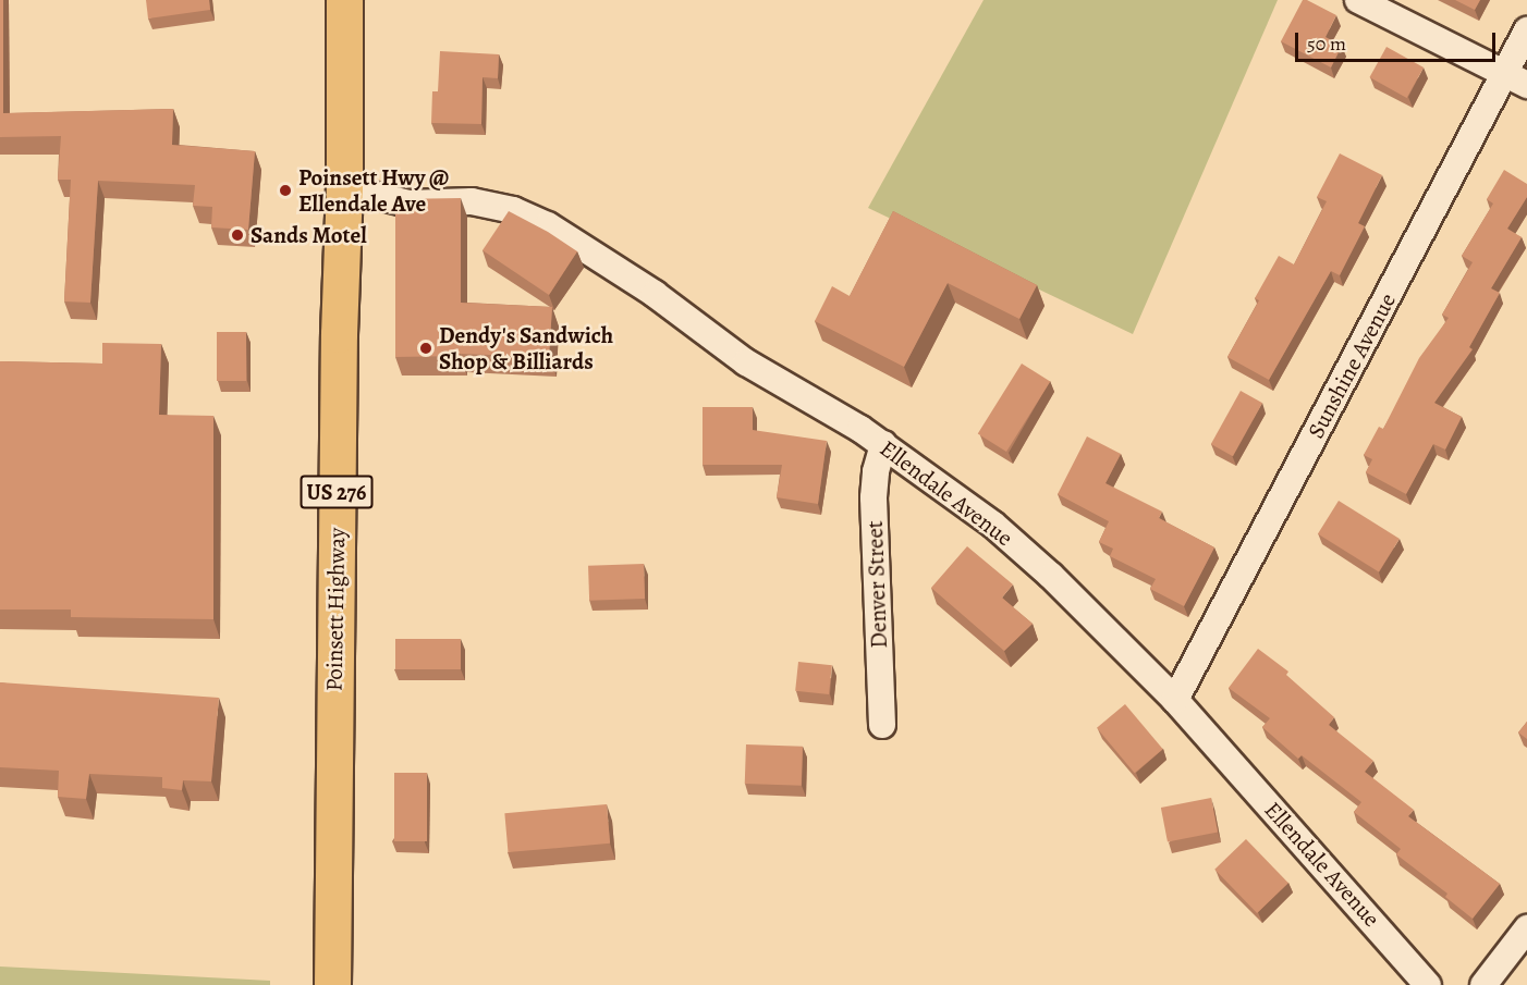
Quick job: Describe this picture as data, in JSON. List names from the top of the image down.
{
  "streets": {
    "highway": ["US 276", "Poinsett Highway"],
    "street": ["Sunshine Avenue", "Ellendale Avenue", "Denver Street"]
  },
  "crossings": [
    ["Sunshine Avenue", "Ellendale Avenue"],
    ["Ellendale Avenue", "Denver Street"],
    ["Ellendale Avenue", "Poinsett Highway"]
  ],
  "places": ["Poinsett Hwy @ Ellendale Ave", "Sands Motel", "Dendy's Sandwich Shop & Billiards"],
  "scale_bar": "50 m"
}
